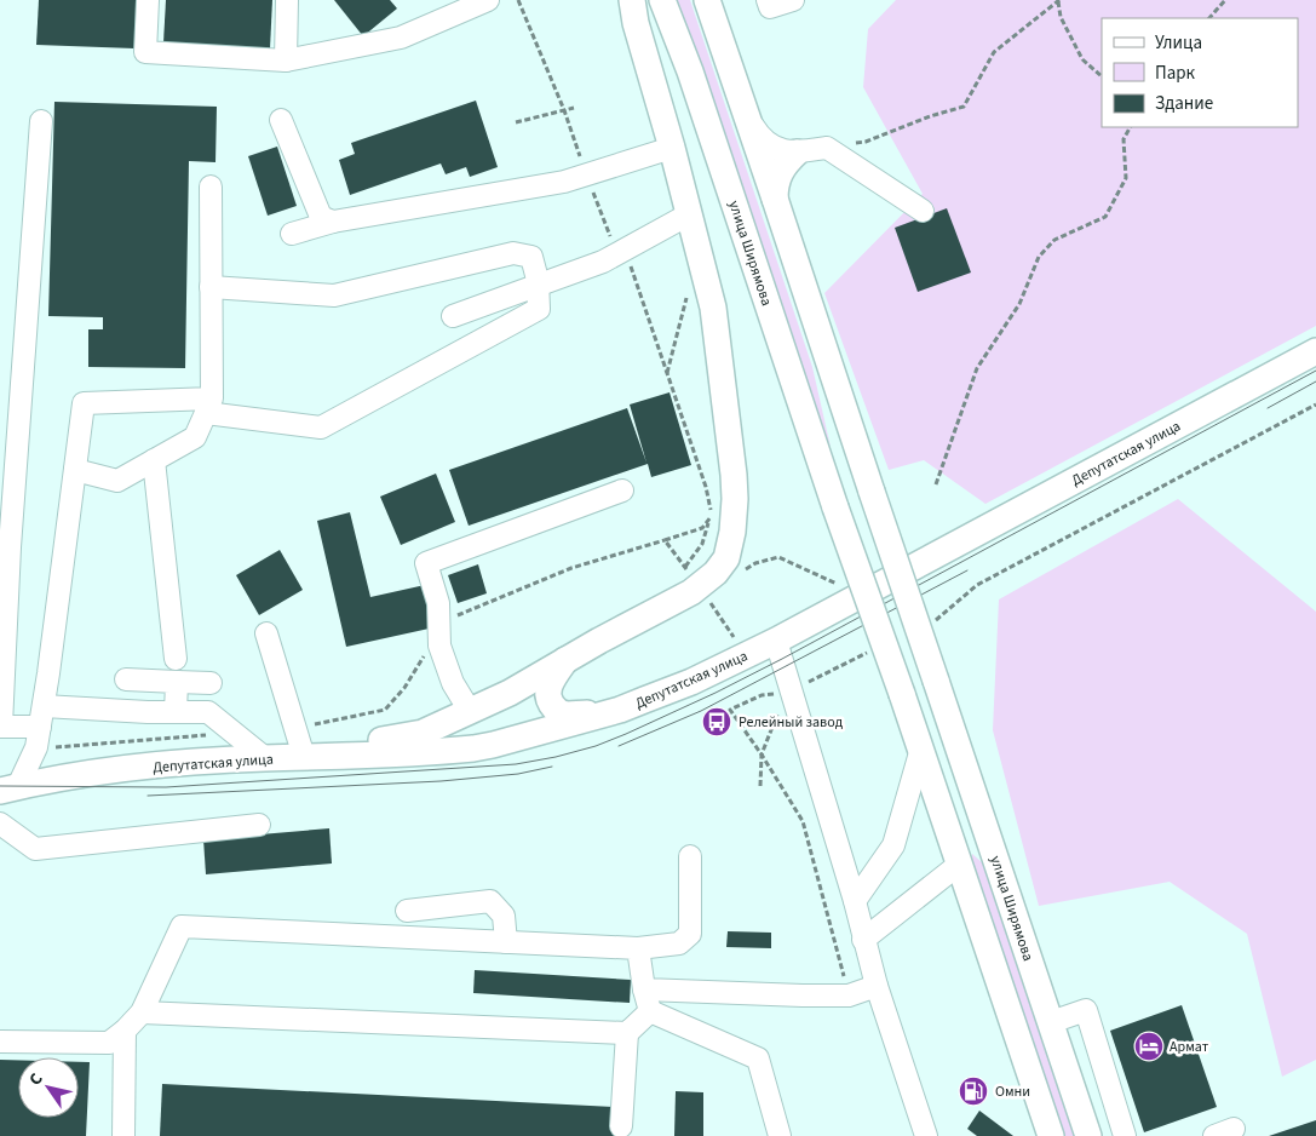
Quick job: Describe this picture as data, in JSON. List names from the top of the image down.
{
  "streets": {
    "main road": ["улица Ширямова", "Депутатская улица"]
  },
  "places": {
    "bus stop": ["Релейный завод"],
    "hotel": ["Армат"],
    "fuel station": ["Омни"]
  },
  "legend": ["Улица", "Парк", "Здание"],
  "north": "top left"
}
